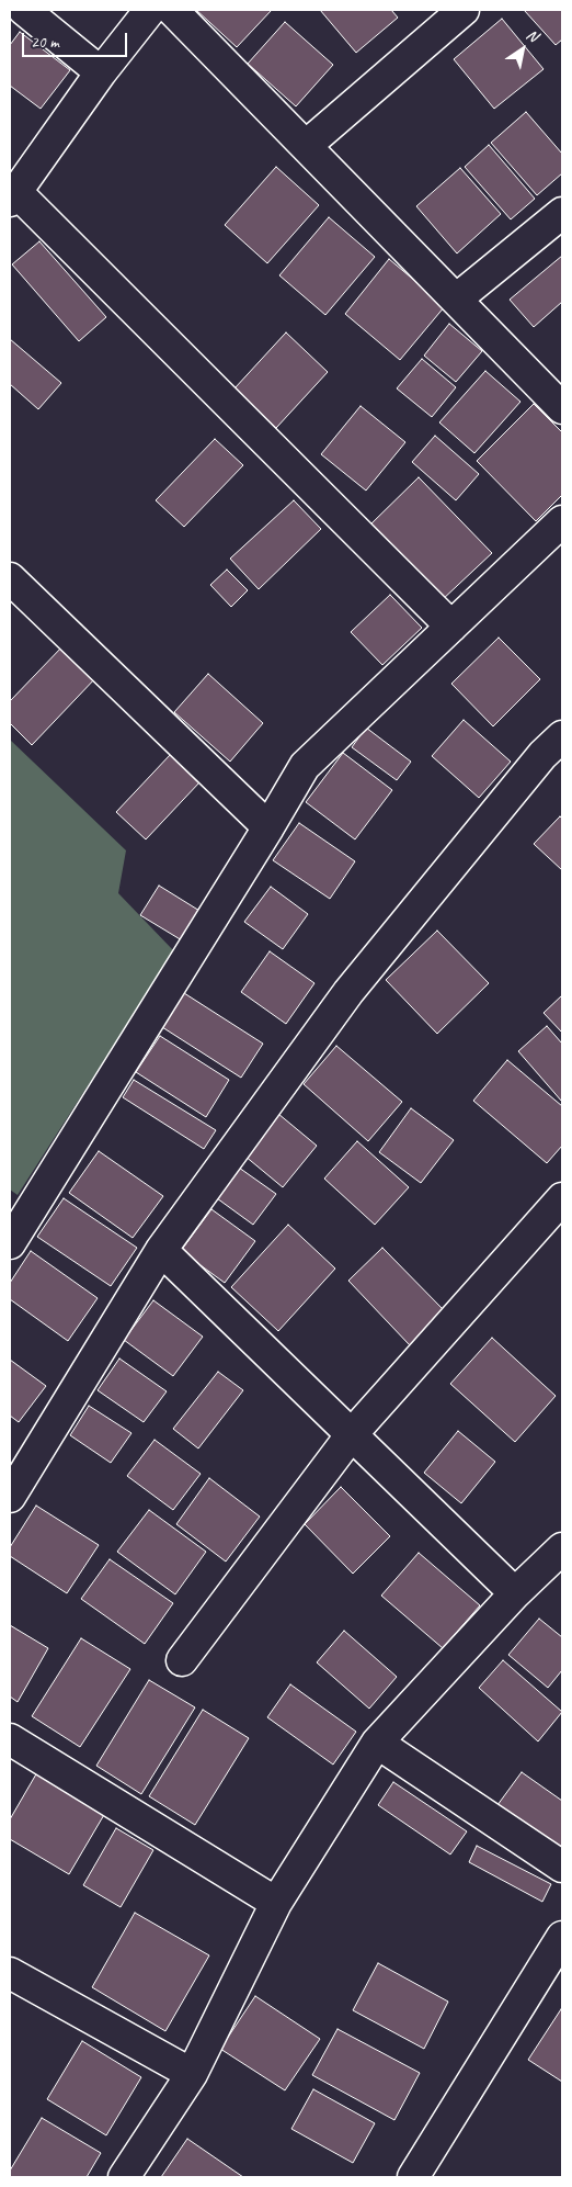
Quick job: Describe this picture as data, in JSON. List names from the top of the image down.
{
  "scale_bar": "20 m",
  "north": "top right"
}
